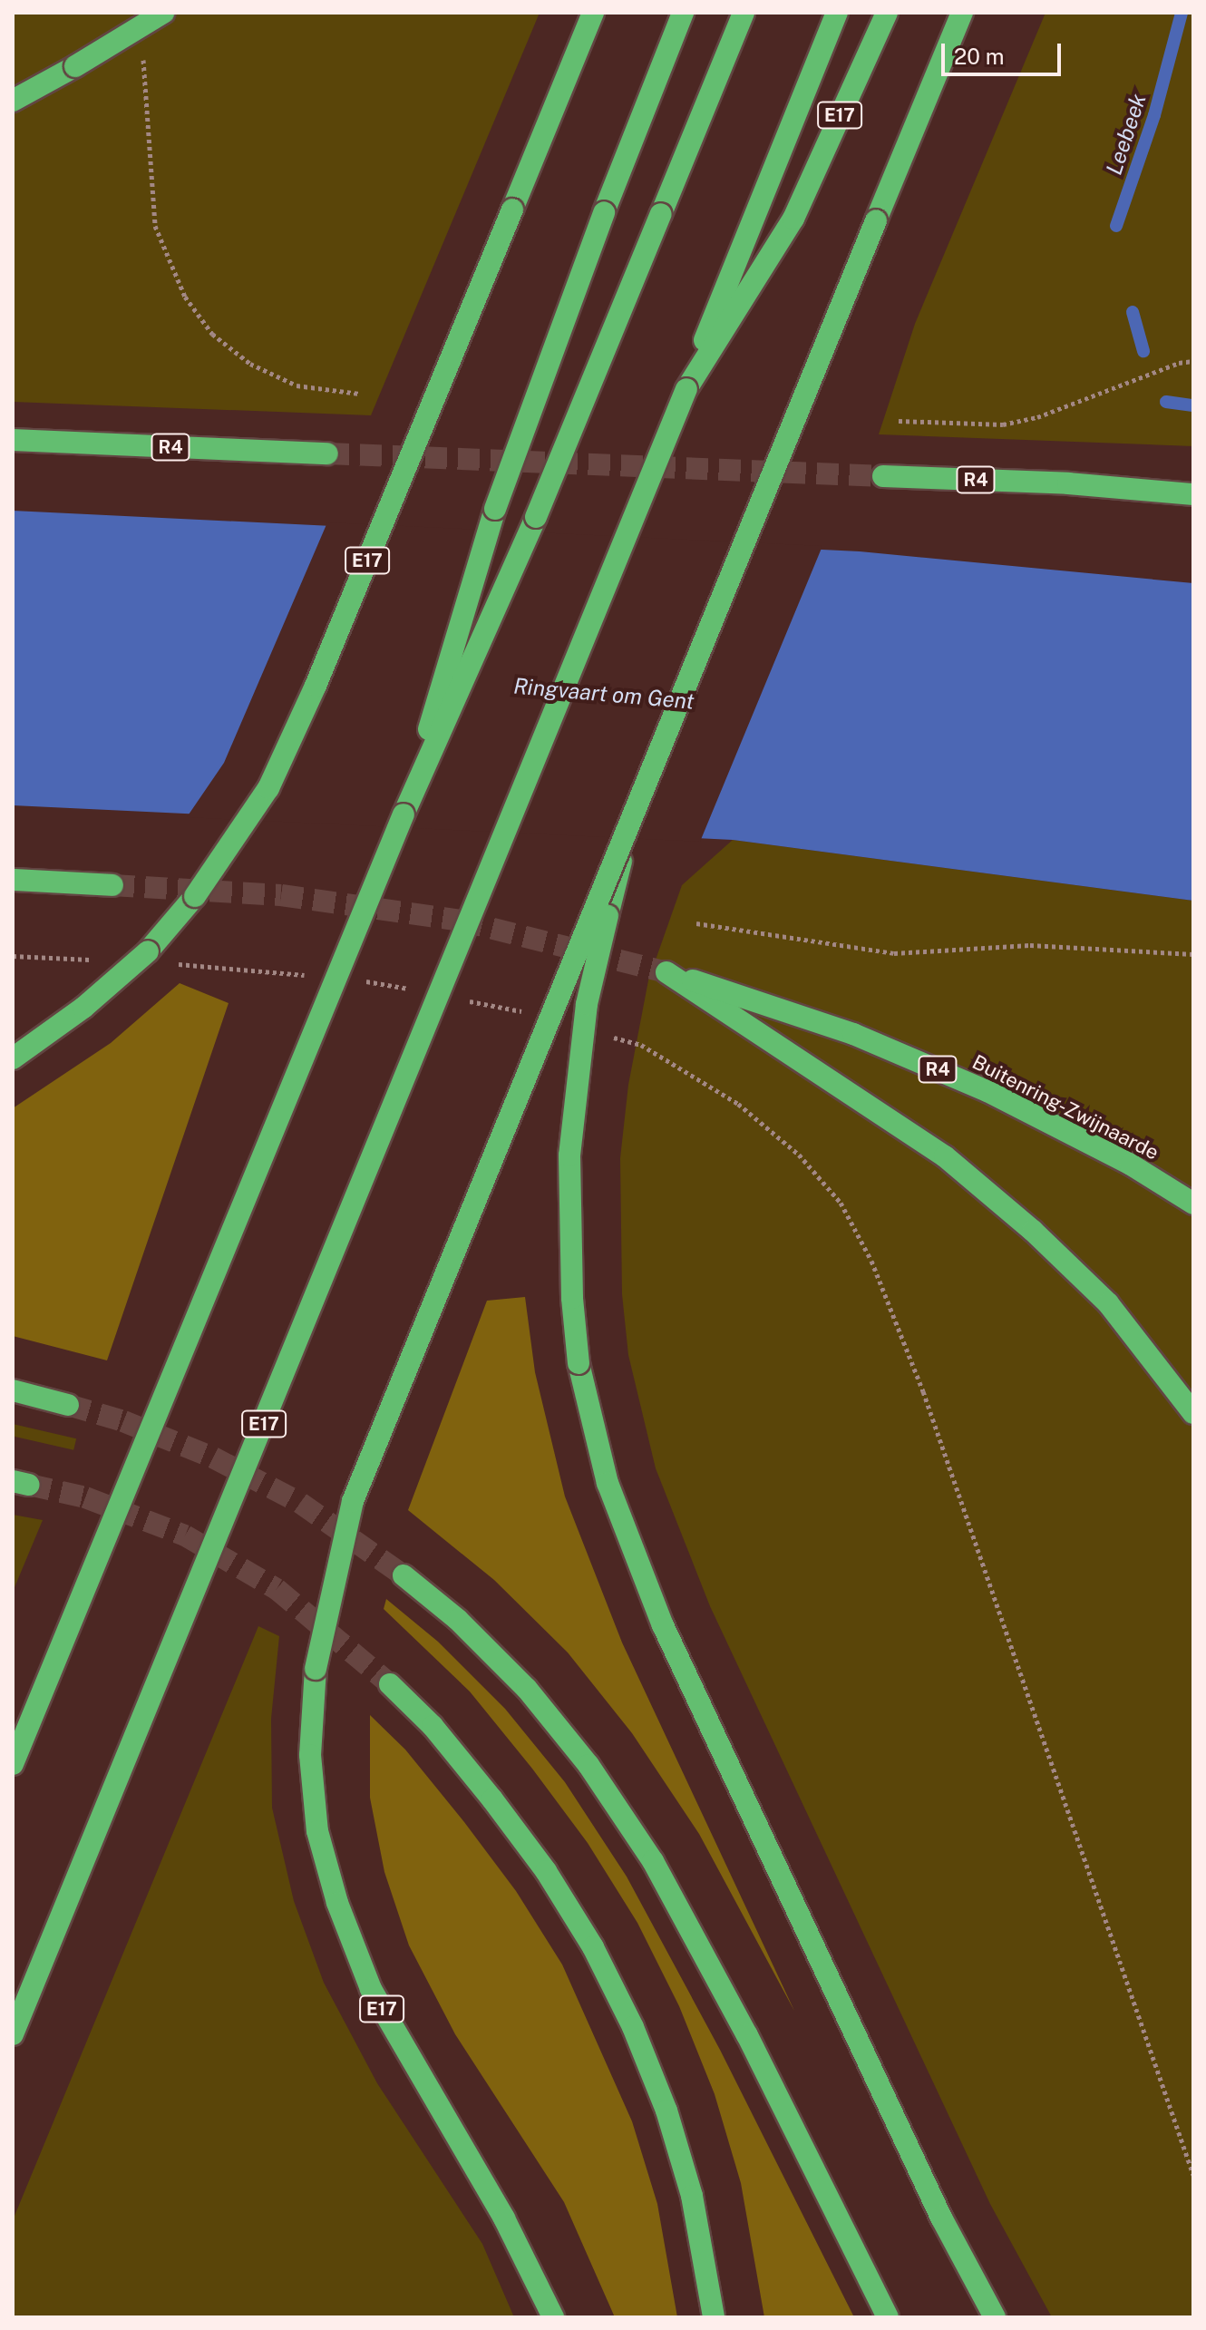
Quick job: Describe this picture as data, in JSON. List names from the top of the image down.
{
  "streets": {
    "highway": ["E17", "R4", "Buitenring-Zwijnaarde"]
  },
  "water": ["Leebeek", "Ringvaart om Gent"],
  "scale_bar": "20 m"
}
